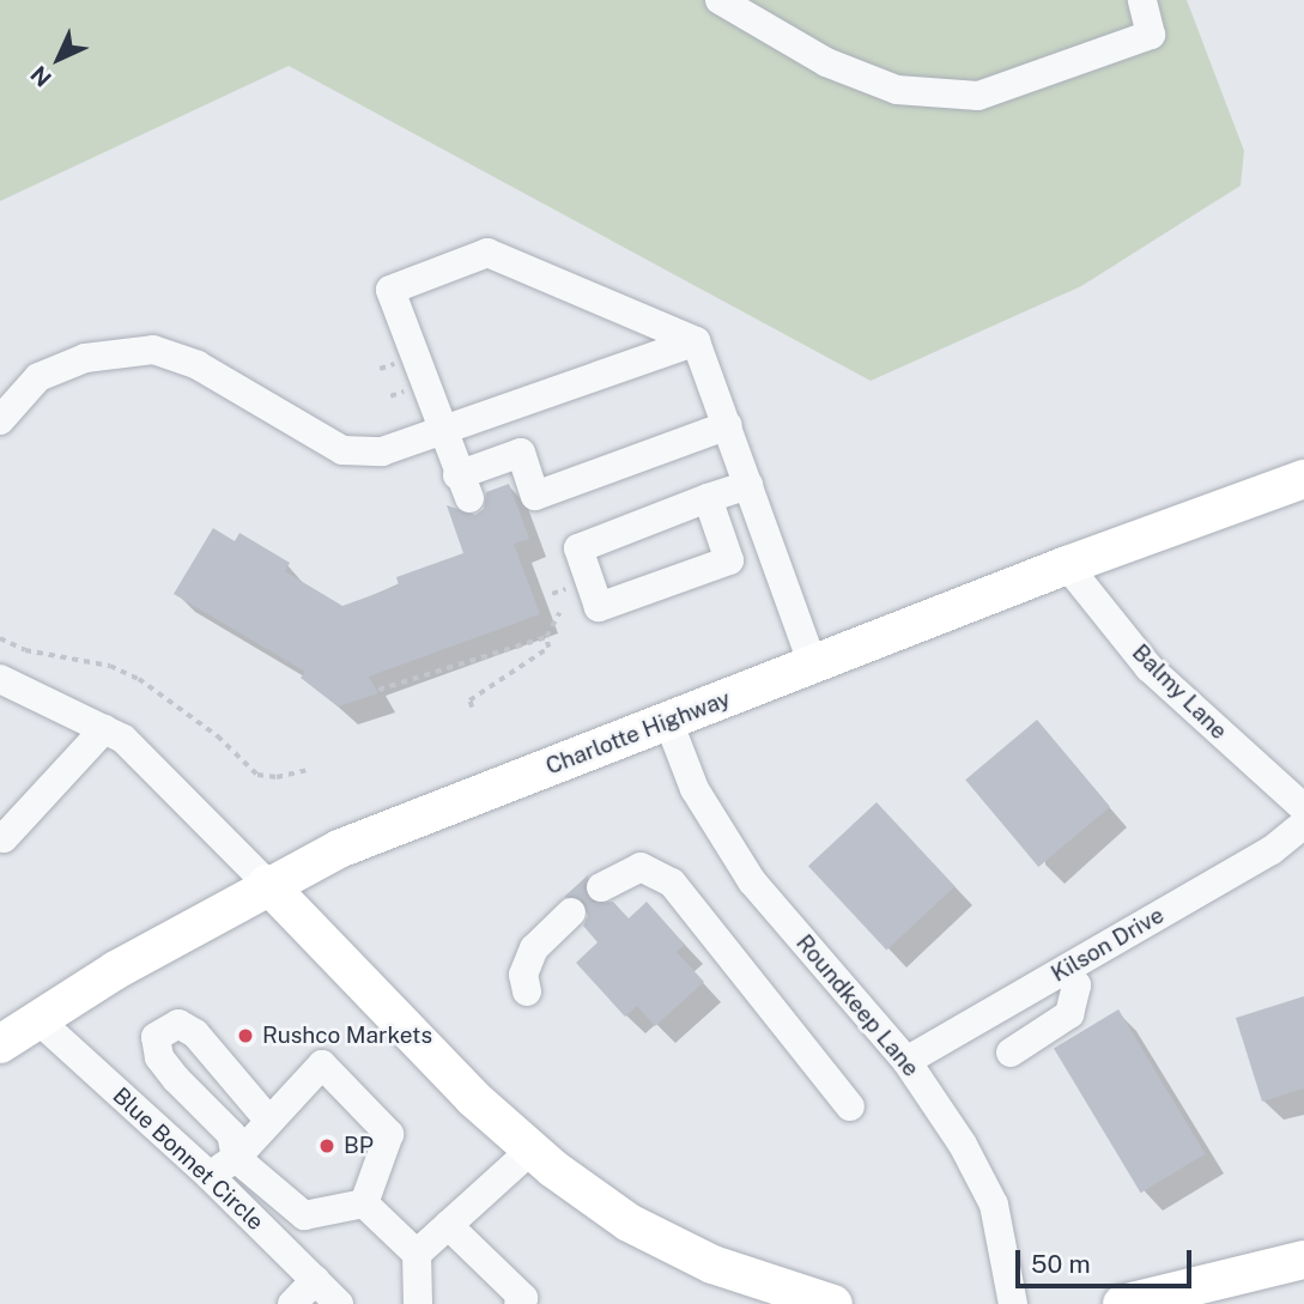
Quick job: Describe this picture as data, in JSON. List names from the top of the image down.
{
  "streets": {
    "main road": ["Charlotte Highway"],
    "street": [
      "Balmy Lane",
      "Kilson Drive",
      "Roundkeep Lane",
      "Blue Bonnet Circle"
    ]
  },
  "crossings": [
    ["Balmy Lane", "Charlotte Highway"],
    ["Charlotte Highway", "Roundkeep Lane"],
    ["Charlotte Highway", "Blue Bonnet Circle"],
    ["Kilson Drive", "Roundkeep Lane"]
  ],
  "places": ["Rushco Markets", "BP"],
  "scale_bar": "50 m",
  "north": "bottom left"
}
